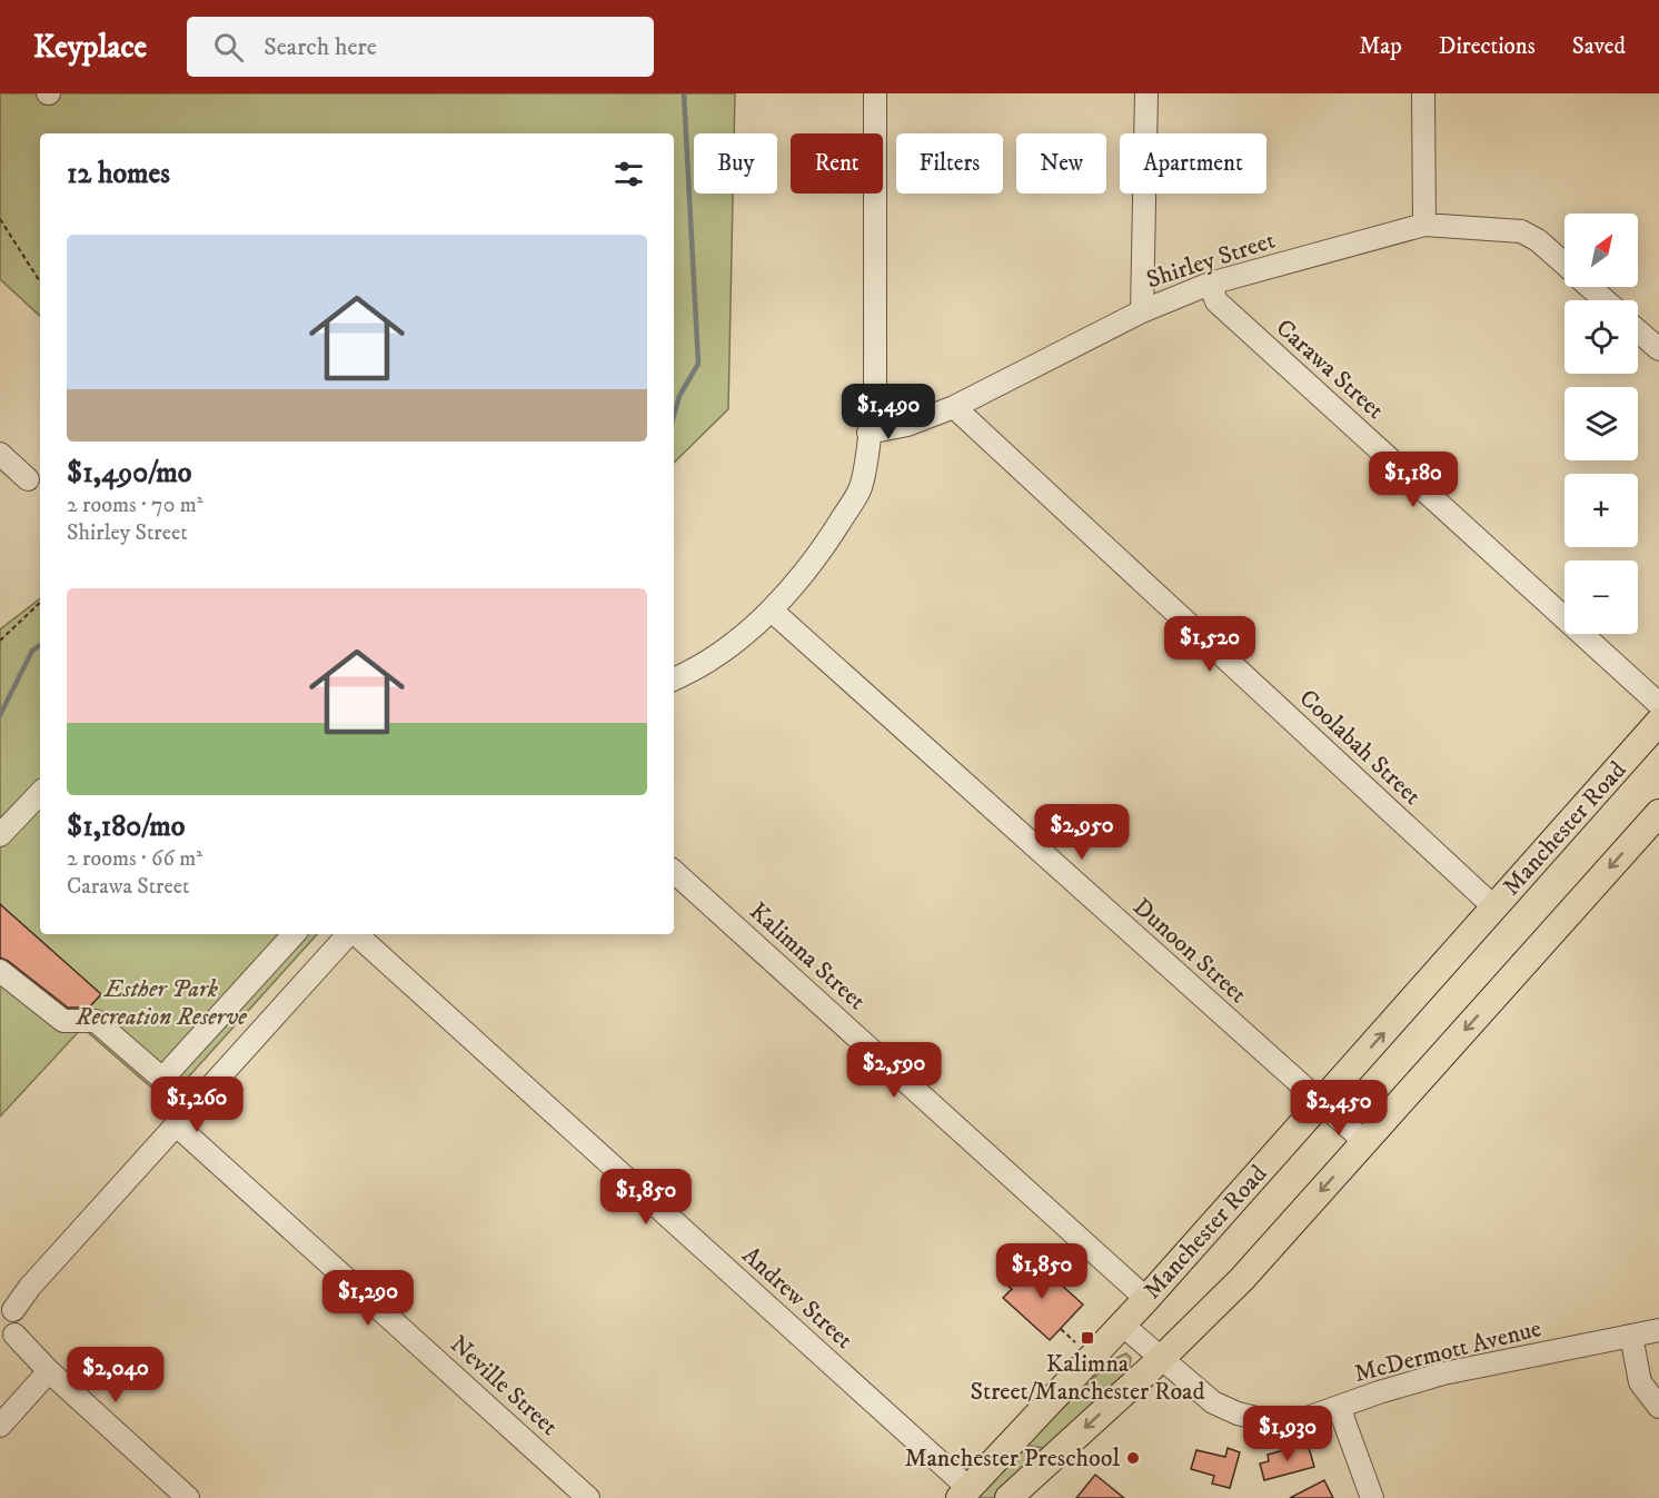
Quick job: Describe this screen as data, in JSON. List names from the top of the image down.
{
  "streets": {
    "main road": ["Manchester Road"],
    "street": [
      "Shirley Street",
      "Carawa Street",
      "Coolabah Street",
      "Dunoon Street",
      "Kalimna Street",
      "Andrew Street",
      "McDermott Avenue",
      "Neville Street"
    ]
  },
  "crossings": [
    ["Shirley Street", "Carawa Street"],
    ["Shirley Street", "Coolabah Street"],
    ["Coolabah Street", "Manchester Road"],
    ["Manchester Road", "Dunoon Street"],
    ["Manchester Road", "Kalimna Street"],
    ["Manchester Road", "Andrew Street"],
    ["Manchester Road", "McDermott Avenue"]
  ],
  "parks": ["Esther Park Recreation Reserve"],
  "places": {
    "transit": ["Kalimna Street/Manchester Road"],
    "other": ["Manchester Preschool"]
  },
  "north": "top right",
  "page": {
    "header": "Keyplace",
    "search": "Search here",
    "nav": ["Map", "Directions", "Saved"],
    "chip": [
      "Buy",
      "Rent",
      "Filters",
      "New",
      "Apartment"
    ],
    "heading": "12 homes",
    "map_buttons": ["+", "−"],
    "list": [
      {
        "name": "$1,490/mo",
        "note": "2 rooms · 70 m² · Shirley Street"
      },
      {
        "name": "$1,180/mo",
        "note": "2 rooms · 66 m² · Carawa Street"
      }
    ],
    "price": [
      "$1,490",
      "$1,180",
      "$1,520",
      "$2,950",
      "$2,590",
      "$1,260",
      "$2,450",
      "$1,850",
      "$1,850",
      "$1,290",
      "$2,040",
      "$1,930"
    ]
  }
}
